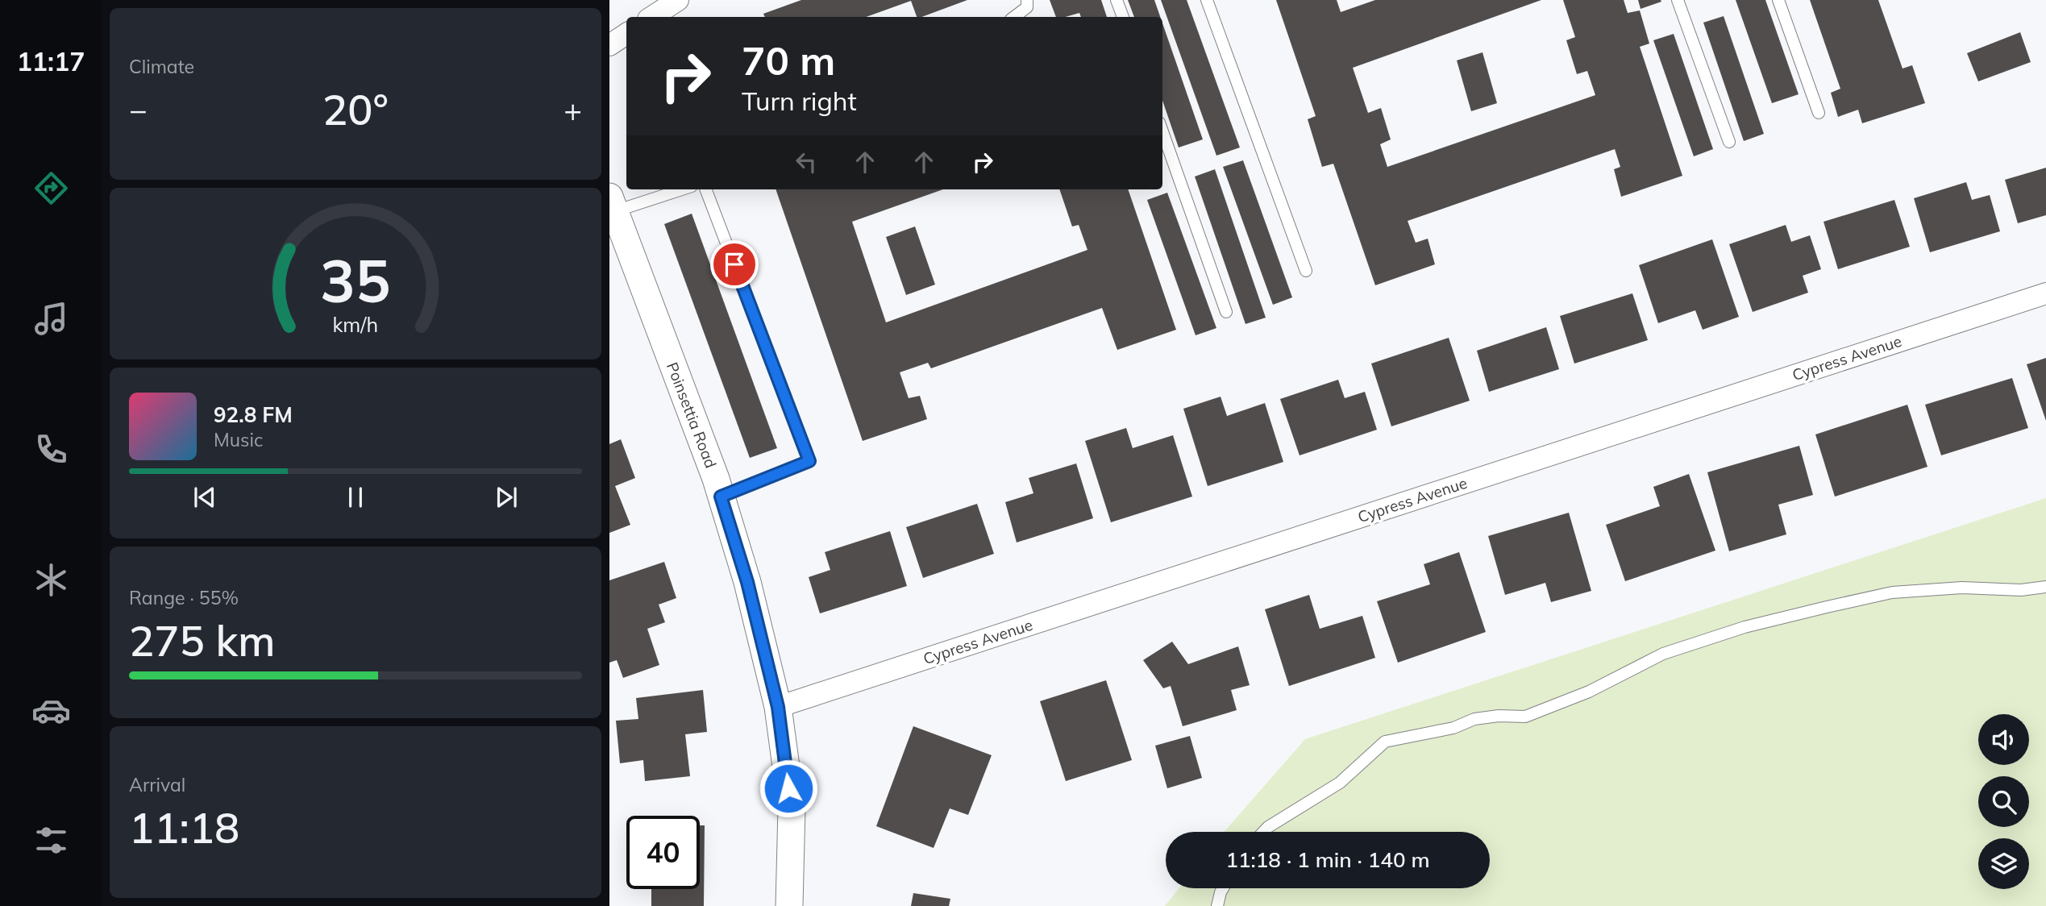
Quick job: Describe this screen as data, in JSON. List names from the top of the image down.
{
  "streets": {
    "street": ["Cypress Avenue", "Poinsettia Road"]
  },
  "crossings": [
    ["Cypress Avenue", "Poinsettia Road"]
  ],
  "page": {
    "tabs": "11:17",
    "tile": [
      "Climate",
      ["Range · 55%", "275 km"],
      ["Arrival", "11:18"]
    ],
    "turn": ["70 m", "Turn right"],
    "heat": ["−", "20°", "+"],
    "song": ["92.8 FM", "Music"],
    "limit": "40",
    "trip": "11:18 · 1 min · 140 m",
    "gauge": ["35", "km/h"]
  }
}
